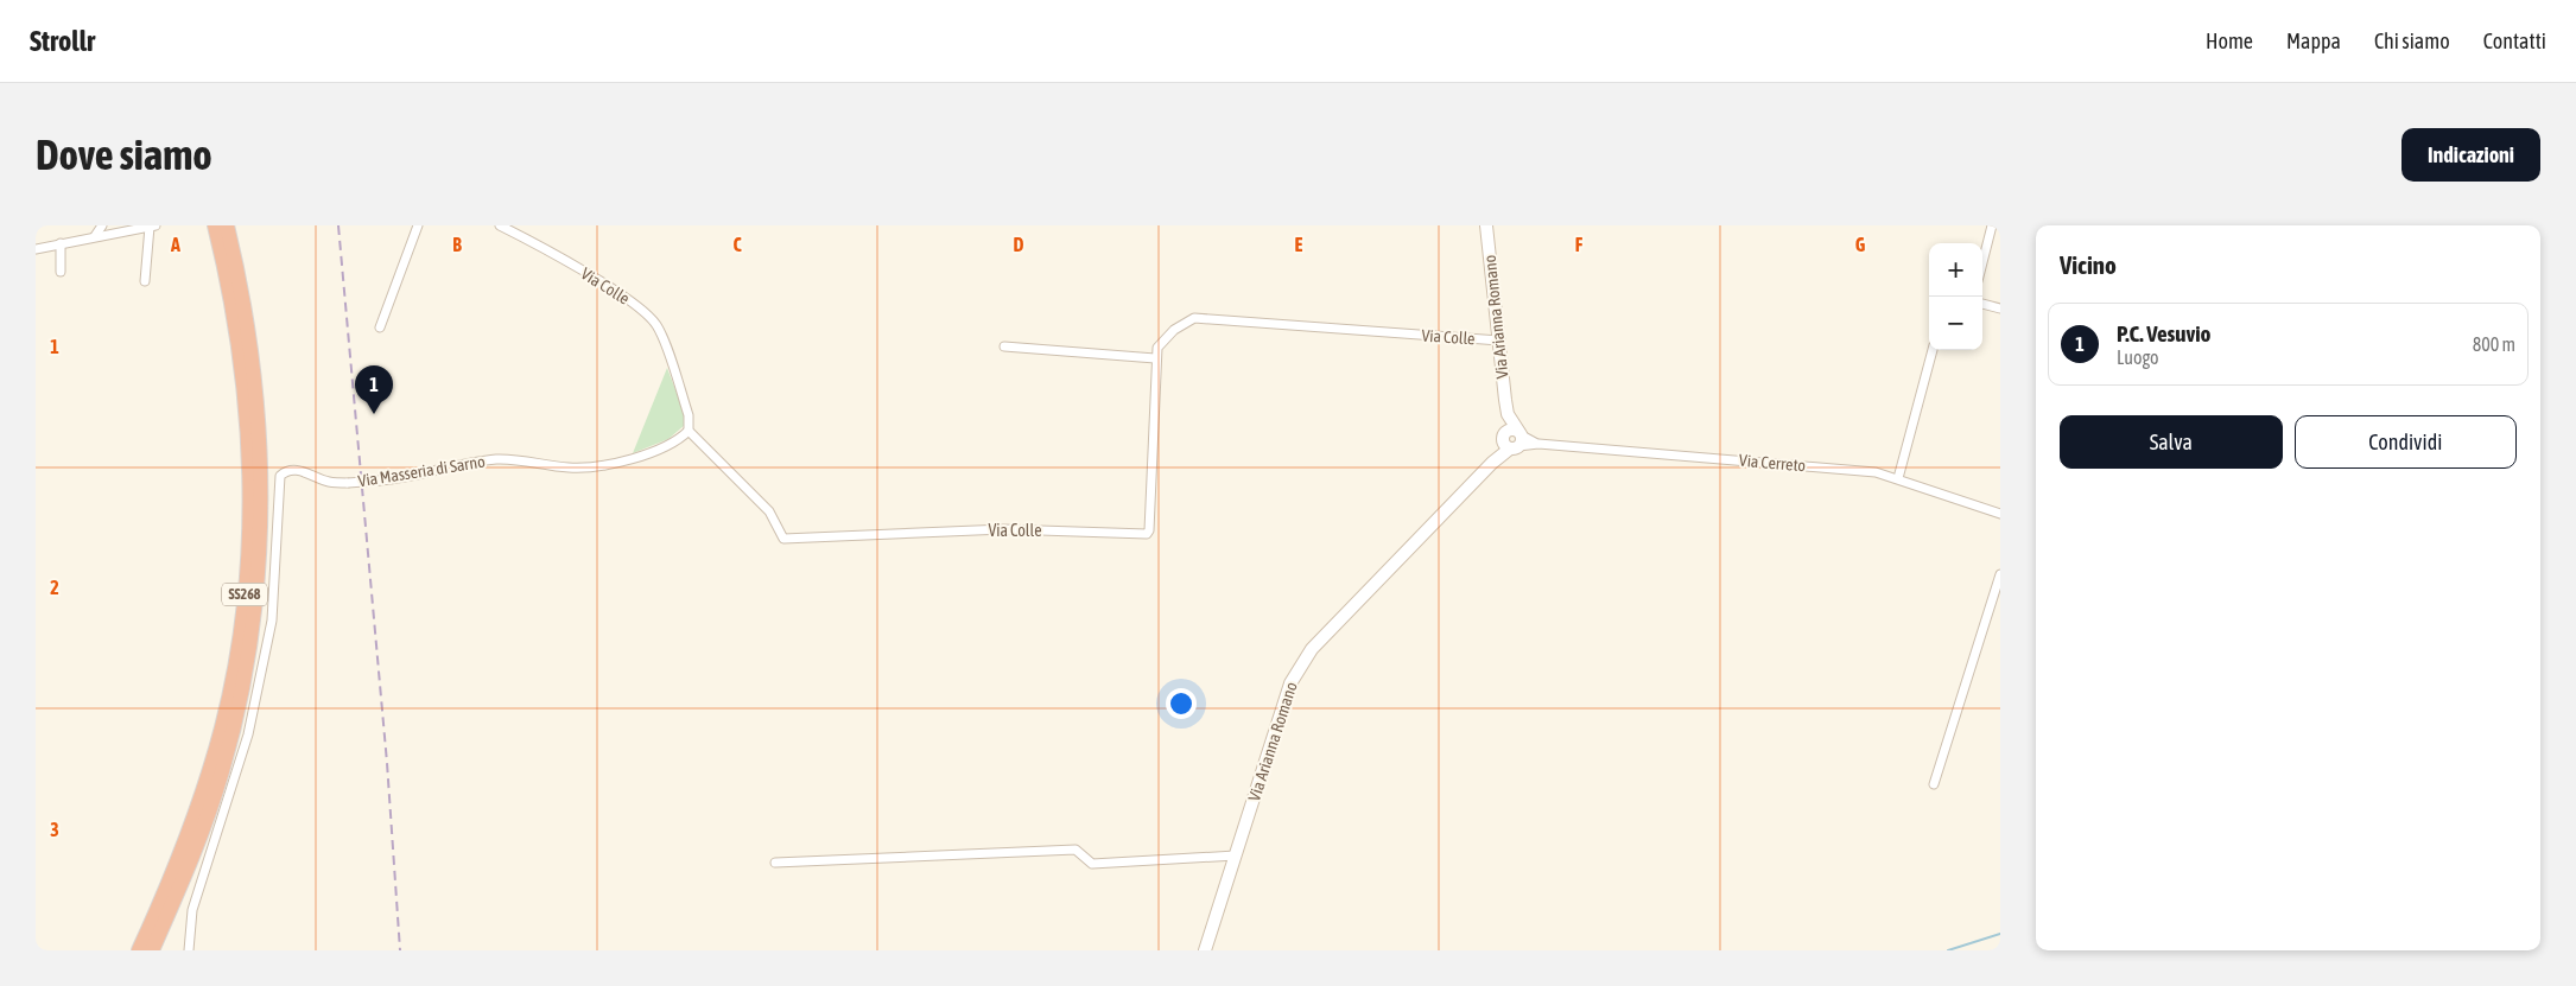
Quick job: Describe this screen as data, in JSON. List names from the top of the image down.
{
  "streets": {
    "highway": ["SS268"],
    "street": [
      "Via Colle",
      "Via Arianna Romano",
      "Via Cerreto",
      "Via Masseria di Sarno"
    ]
  },
  "crossings": [
    ["Via Colle", "Via Arianna Romano"],
    ["Via Colle", "Via Masseria di Sarno"],
    ["Via Arianna Romano", "Via Cerreto"]
  ],
  "page": {
    "header": "Strollr",
    "nav": [
      "Home",
      "Mappa",
      "Chi siamo",
      "Contatti"
    ],
    "buttons": [
      "Indicazioni",
      ["Salva", "Condividi"]
    ],
    "title": "Dove siamo",
    "heading": "Vicino",
    "map_buttons": ["+", "−"],
    "list": [
      {
        "mark": "1",
        "name": "P.C. Vesuvio",
        "note": "Luogo",
        "value": "800 m"
      }
    ],
    "pins": "1"
  },
  "grid": {
    "columns": [
      "A",
      "B",
      "C",
      "D",
      "E",
      "F",
      "G"
    ],
    "rows": ["1", "2", "3"]
  }
}
